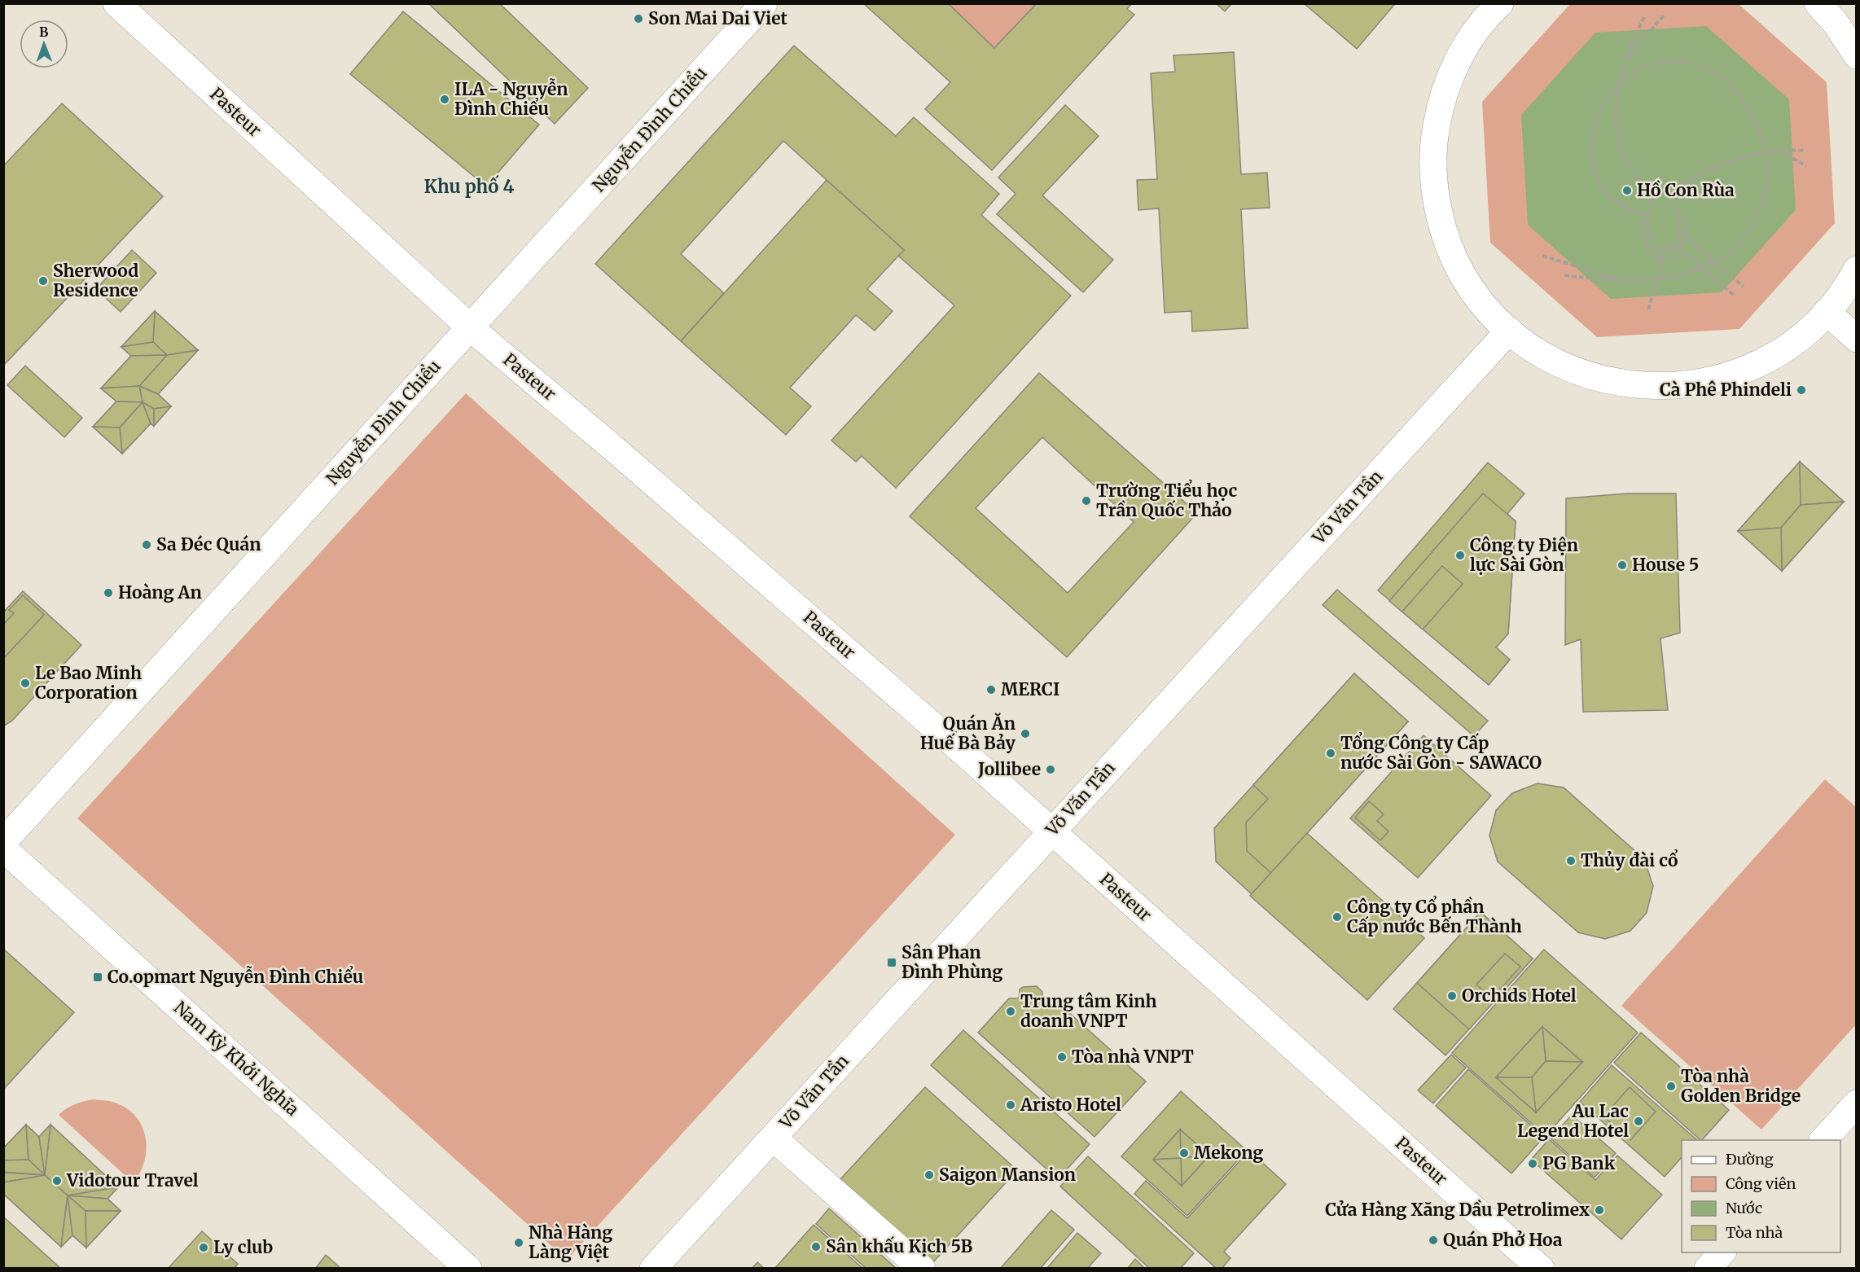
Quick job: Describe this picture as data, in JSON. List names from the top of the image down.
{
  "streets": {
    "main road": [
      "Pasteur",
      "Nguyễn Đình Chiểu",
      "Võ Văn Tần",
      "Nam Kỳ Khởi Nghĩa"
    ]
  },
  "crossings": [
    ["Pasteur", "Nguyễn Đình Chiểu"],
    ["Pasteur", "Võ Văn Tần"]
  ],
  "districts": ["Khu phố 4"],
  "places": {
    "other": [
      "Son Mai Dai Viet",
      "ILA - Nguyễn Đình Chiểu",
      "Hồ Con Rùa",
      "Sherwood Residence",
      "Cà Phê Phindeli",
      "Trường Tiểu học Trần Quốc Thảo",
      "Sa Đéc Quán",
      "Công ty Điện lực Sài Gòn",
      "House 5",
      "Hoàng An",
      "Le Bao Minh Corporation",
      "MERCI",
      "Quán Ăn Huế Bà Bảy",
      "Tổng Công ty Cấp nước Sài Gòn - SAWACO",
      "Jollibee",
      "Thủy đài cổ",
      "Công ty Cổ phần Cấp nước Bến Thành",
      "Orchids Hotel",
      "Trung tâm Kinh doanh VNPT",
      "Tòa nhà VNPT",
      "Tòa nhà Golden Bridge",
      "Aristo Hotel",
      "Au Lac Legend Hotel",
      "Mekong",
      "PG Bank",
      "Saigon Mansion",
      "Vidotour Travel",
      "Cửa Hàng Xăng Dầu Petrolimex",
      "Quán Phở Hoa",
      "Nhà Hàng Làng Việt",
      "Sân khấu Kịch 5B",
      "Ly club"
    ],
    "transit": ["Sân Phan Đình Phùng", "Co.opmart Nguyễn Đình Chiểu"]
  },
  "legend": [
    "Đường",
    "Công viên",
    "Nước",
    "Tòa nhà"
  ],
  "north": "top"
}
